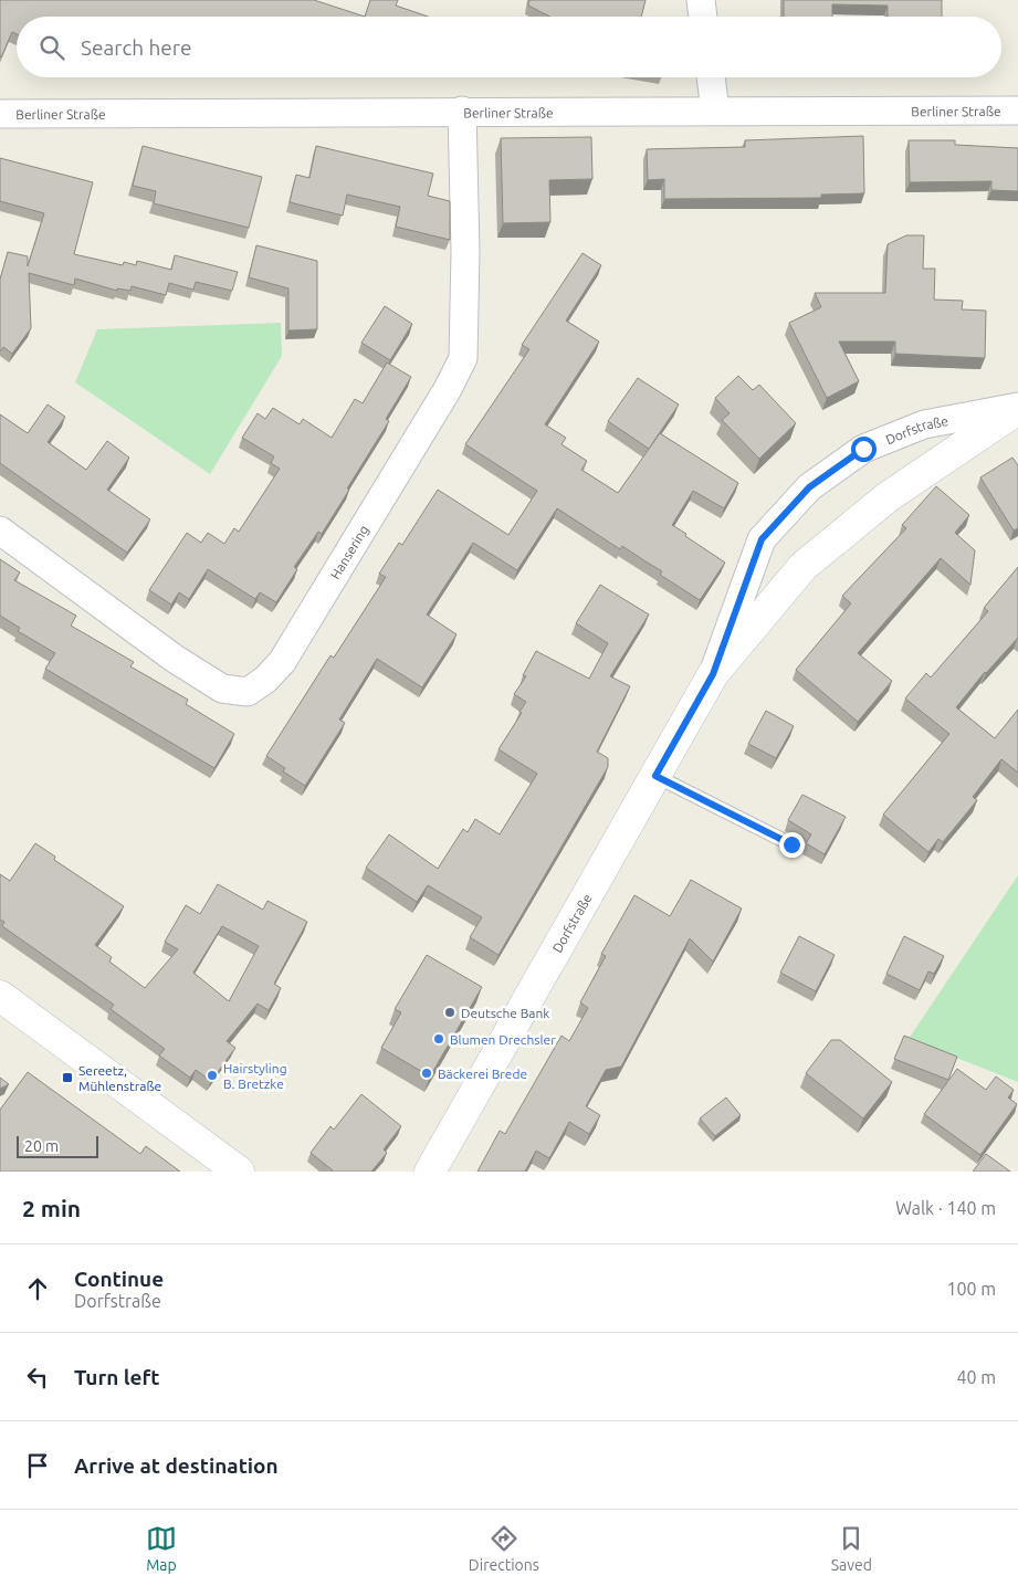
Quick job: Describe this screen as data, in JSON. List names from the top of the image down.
{
  "streets": {
    "main road": ["Dorfstraße"],
    "street": ["Berliner Straße", "Hansering"]
  },
  "crossings": [
    ["Berliner Straße", "Hansering"]
  ],
  "places": {
    "other": [
      "Deutsche Bank",
      "Blumen Drechsler",
      "Bäckerei Brede",
      "Hairstyling B. Bretzke"
    ],
    "transit": ["Sereetz, Mühlenstraße"]
  },
  "scale_bar": "20 m",
  "page": {
    "search": "Search here",
    "scale": "20 m",
    "heading": ["2 min", "Walk · 140 m"],
    "list": [
      ["Continue", "Dorfstraße", "100 m"],
      ["Turn left", "40 m"],
      "Arrive at destination"
    ],
    "nav": ["Map", "Directions", "Saved"]
  }
}
